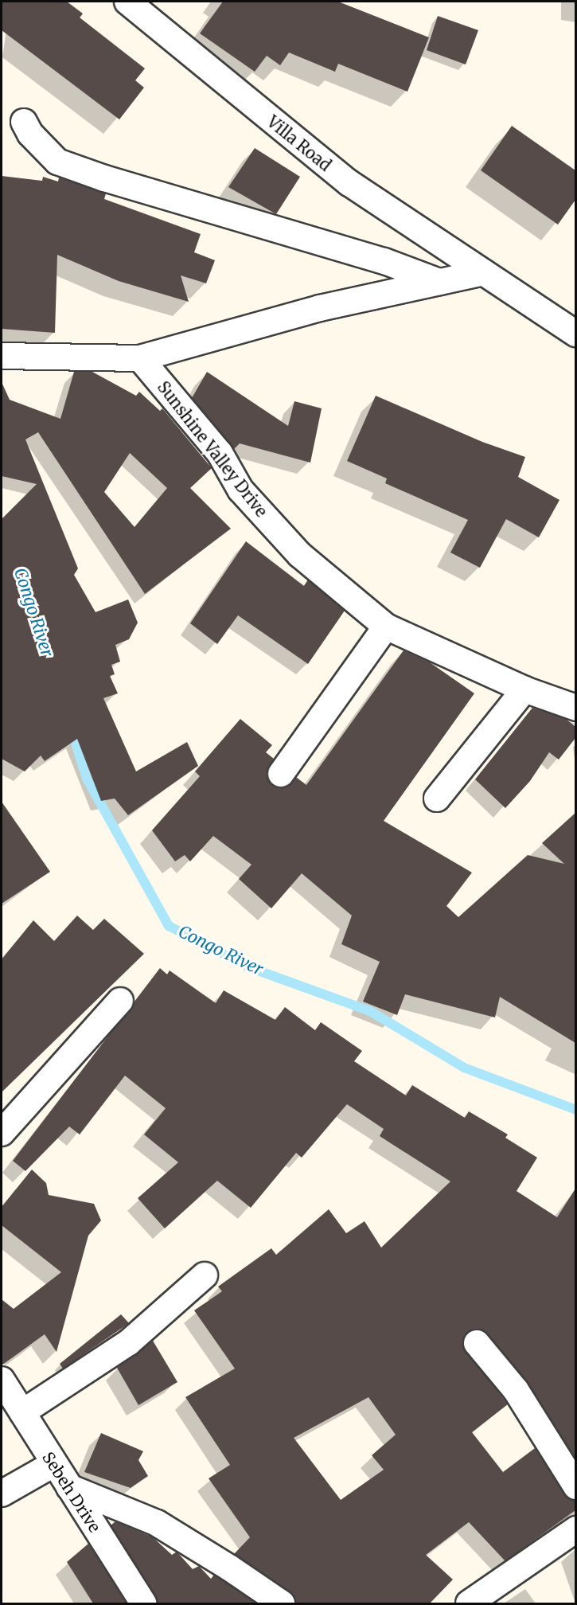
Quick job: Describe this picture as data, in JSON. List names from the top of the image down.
{
  "streets": {
    "street": ["Villa Road", "Sunshine Valley Drive", "Sebeh Drive"]
  },
  "water": ["Congo River"]
}
